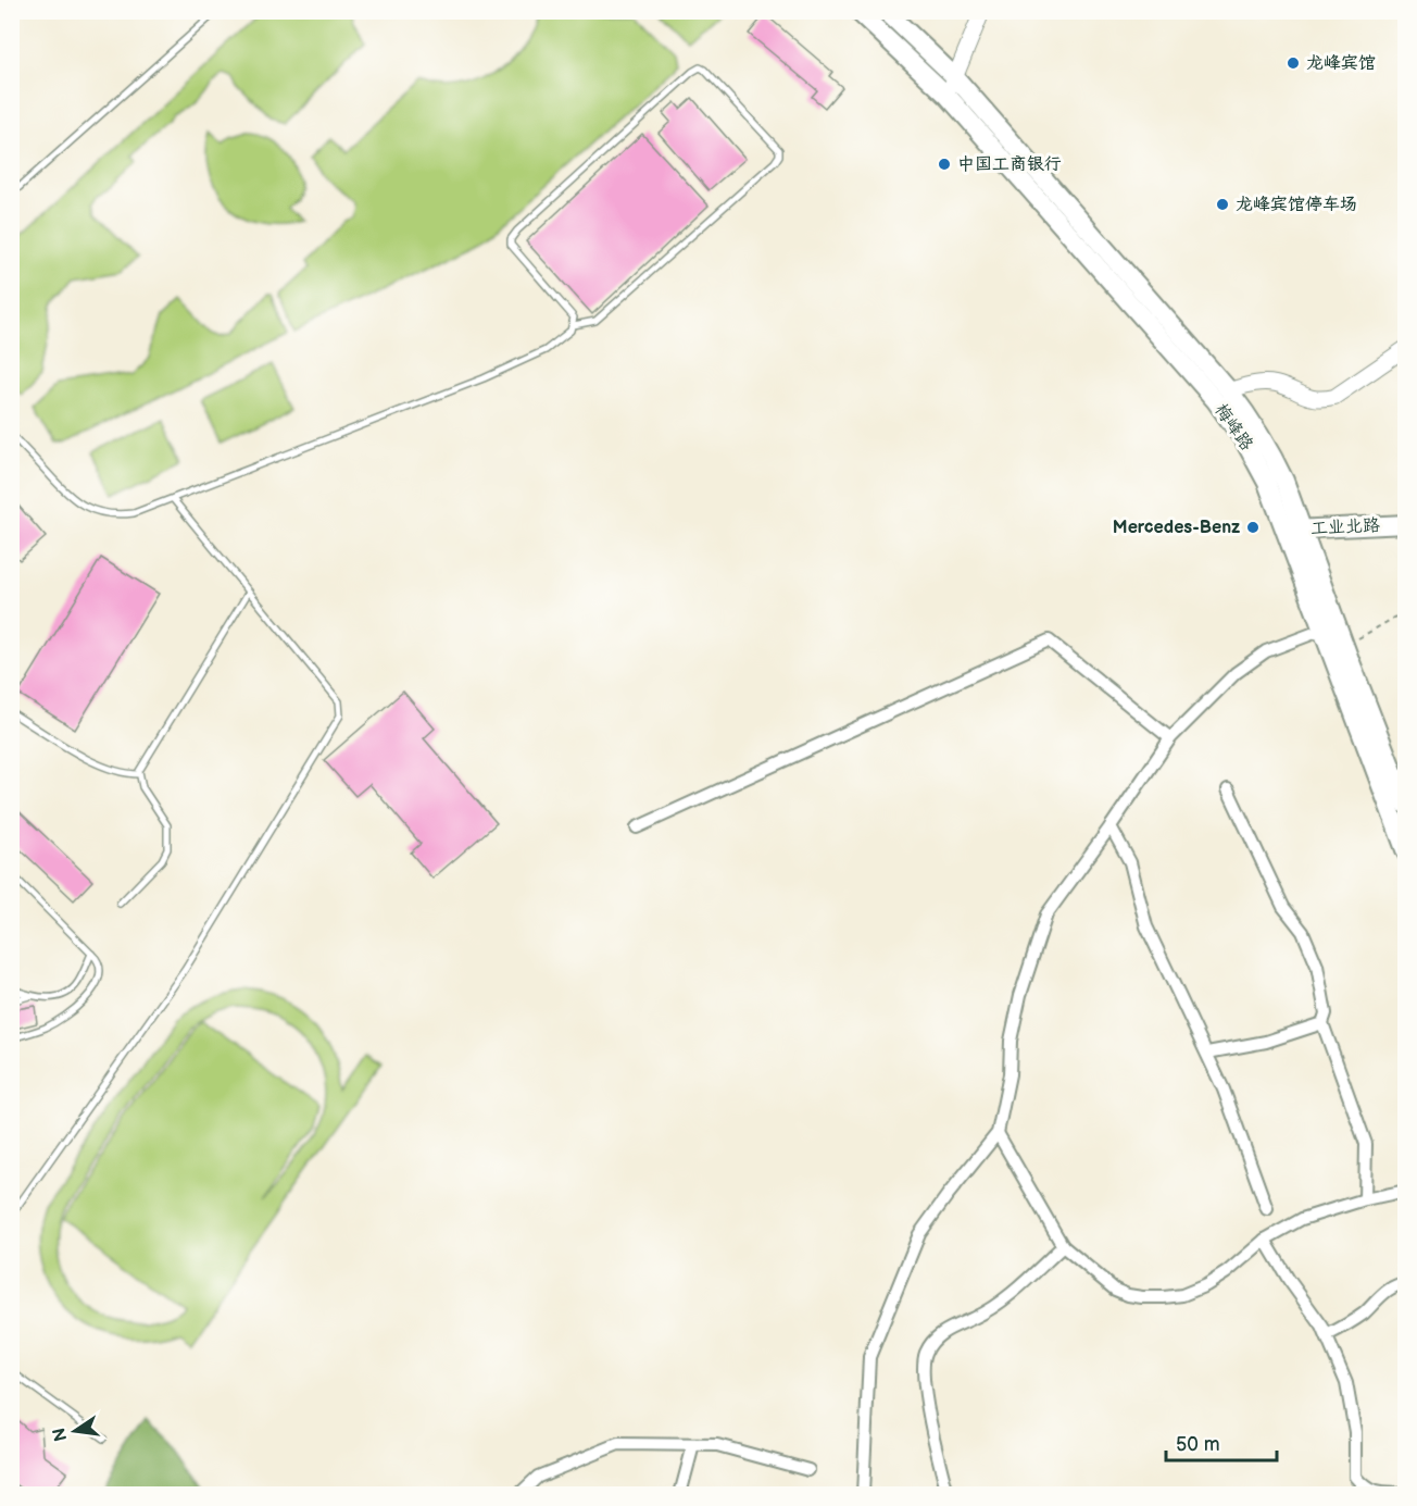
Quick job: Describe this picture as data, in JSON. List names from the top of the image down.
{
  "streets": {
    "main road": ["梅峰路", "工业北路"]
  },
  "crossings": [
    ["梅峰路", "工业北路"]
  ],
  "places": [
    "龙峰宾馆",
    "中国工商银行",
    "龙峰宾馆停车场",
    "Mercedes-Benz"
  ],
  "scale_bar": "50 m",
  "north": "left"
}
